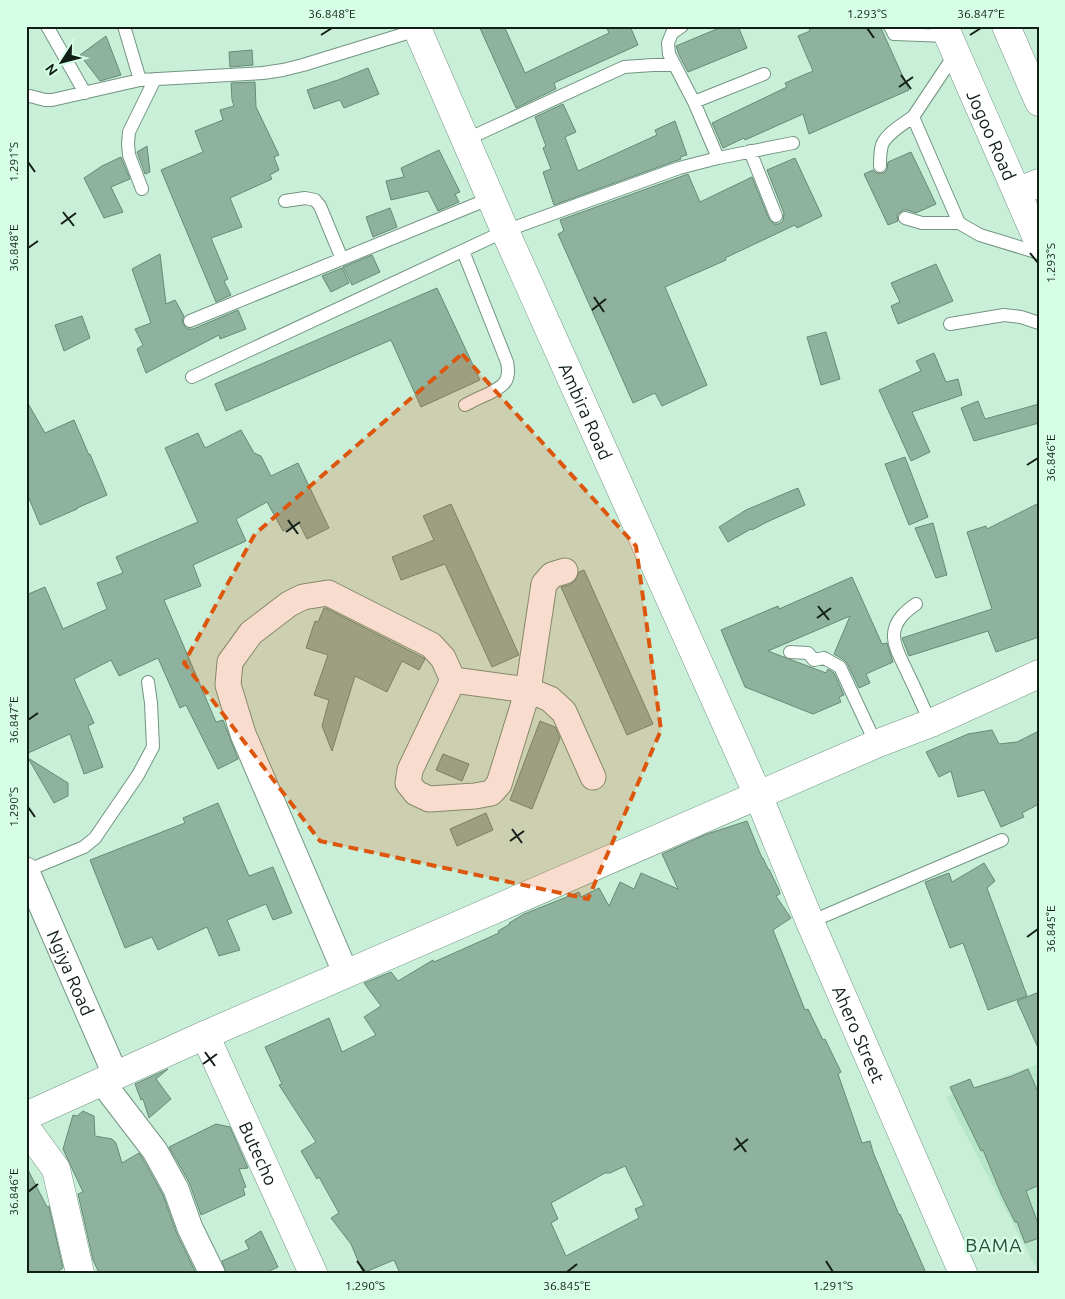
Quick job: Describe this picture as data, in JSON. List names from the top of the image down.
{
  "streets": {
    "street": [
      "Jogoo Road",
      "Ambira Road",
      "Ngiya Road",
      "Ahero Street",
      "Butecho"
    ]
  },
  "crossings": [
    ["Ambira Road", "Ahero Street"]
  ],
  "districts": ["BAMA"],
  "north": "bottom left",
  "coordinates": [
    "36.848°E",
    "1.293°S",
    "36.847°E",
    "1.291°S",
    "36.846°E",
    "1.290°S",
    "36.845°E"
  ]
}
